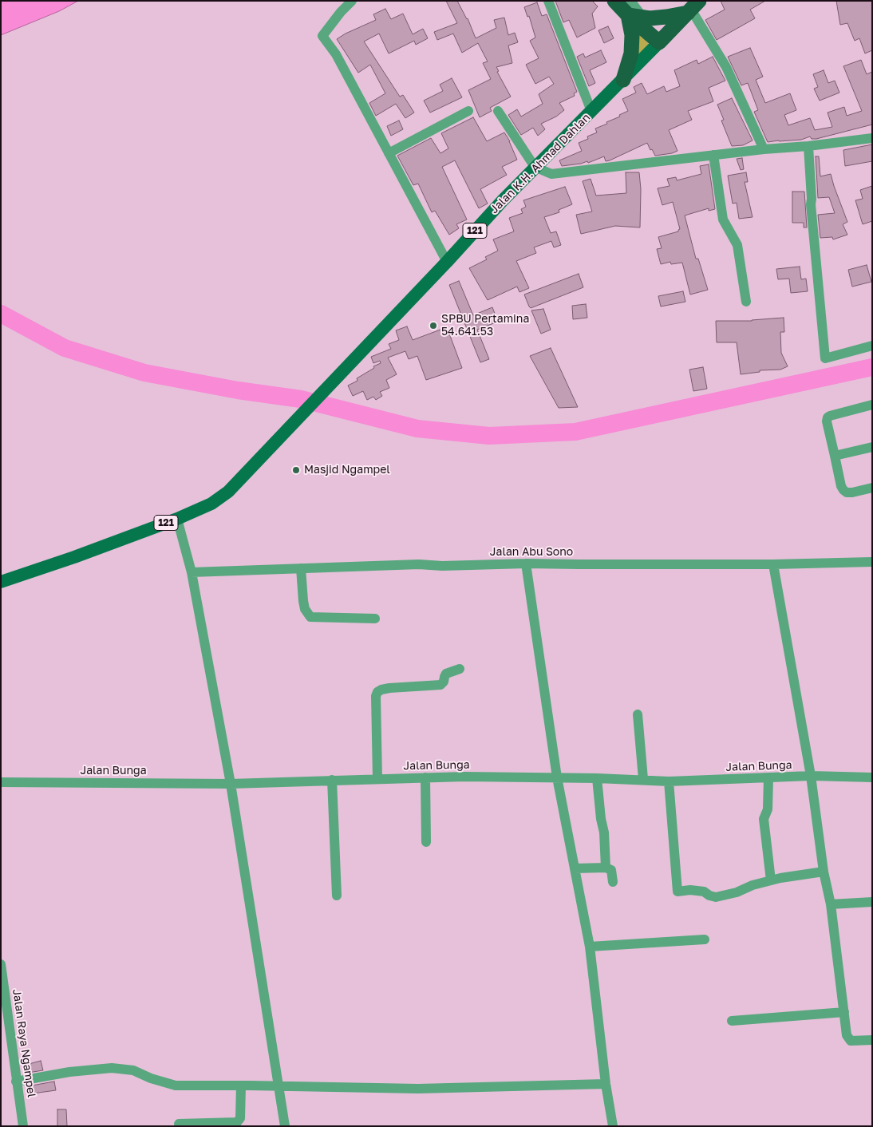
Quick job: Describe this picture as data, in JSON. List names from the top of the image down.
{
  "streets": {
    "highway": ["Jalan K.H. Ahmad Dahlan"],
    "main road": ["121"],
    "street": ["Jalan Abu Sono", "Jalan Bunga", "Jalan Raya Ngampel"]
  },
  "crossings": [
    ["Jalan K.H. Ahmad Dahlan", "121"]
  ],
  "places": ["SPBU Pertamina 54.641.53", "Masjid Ngampel"]
}
